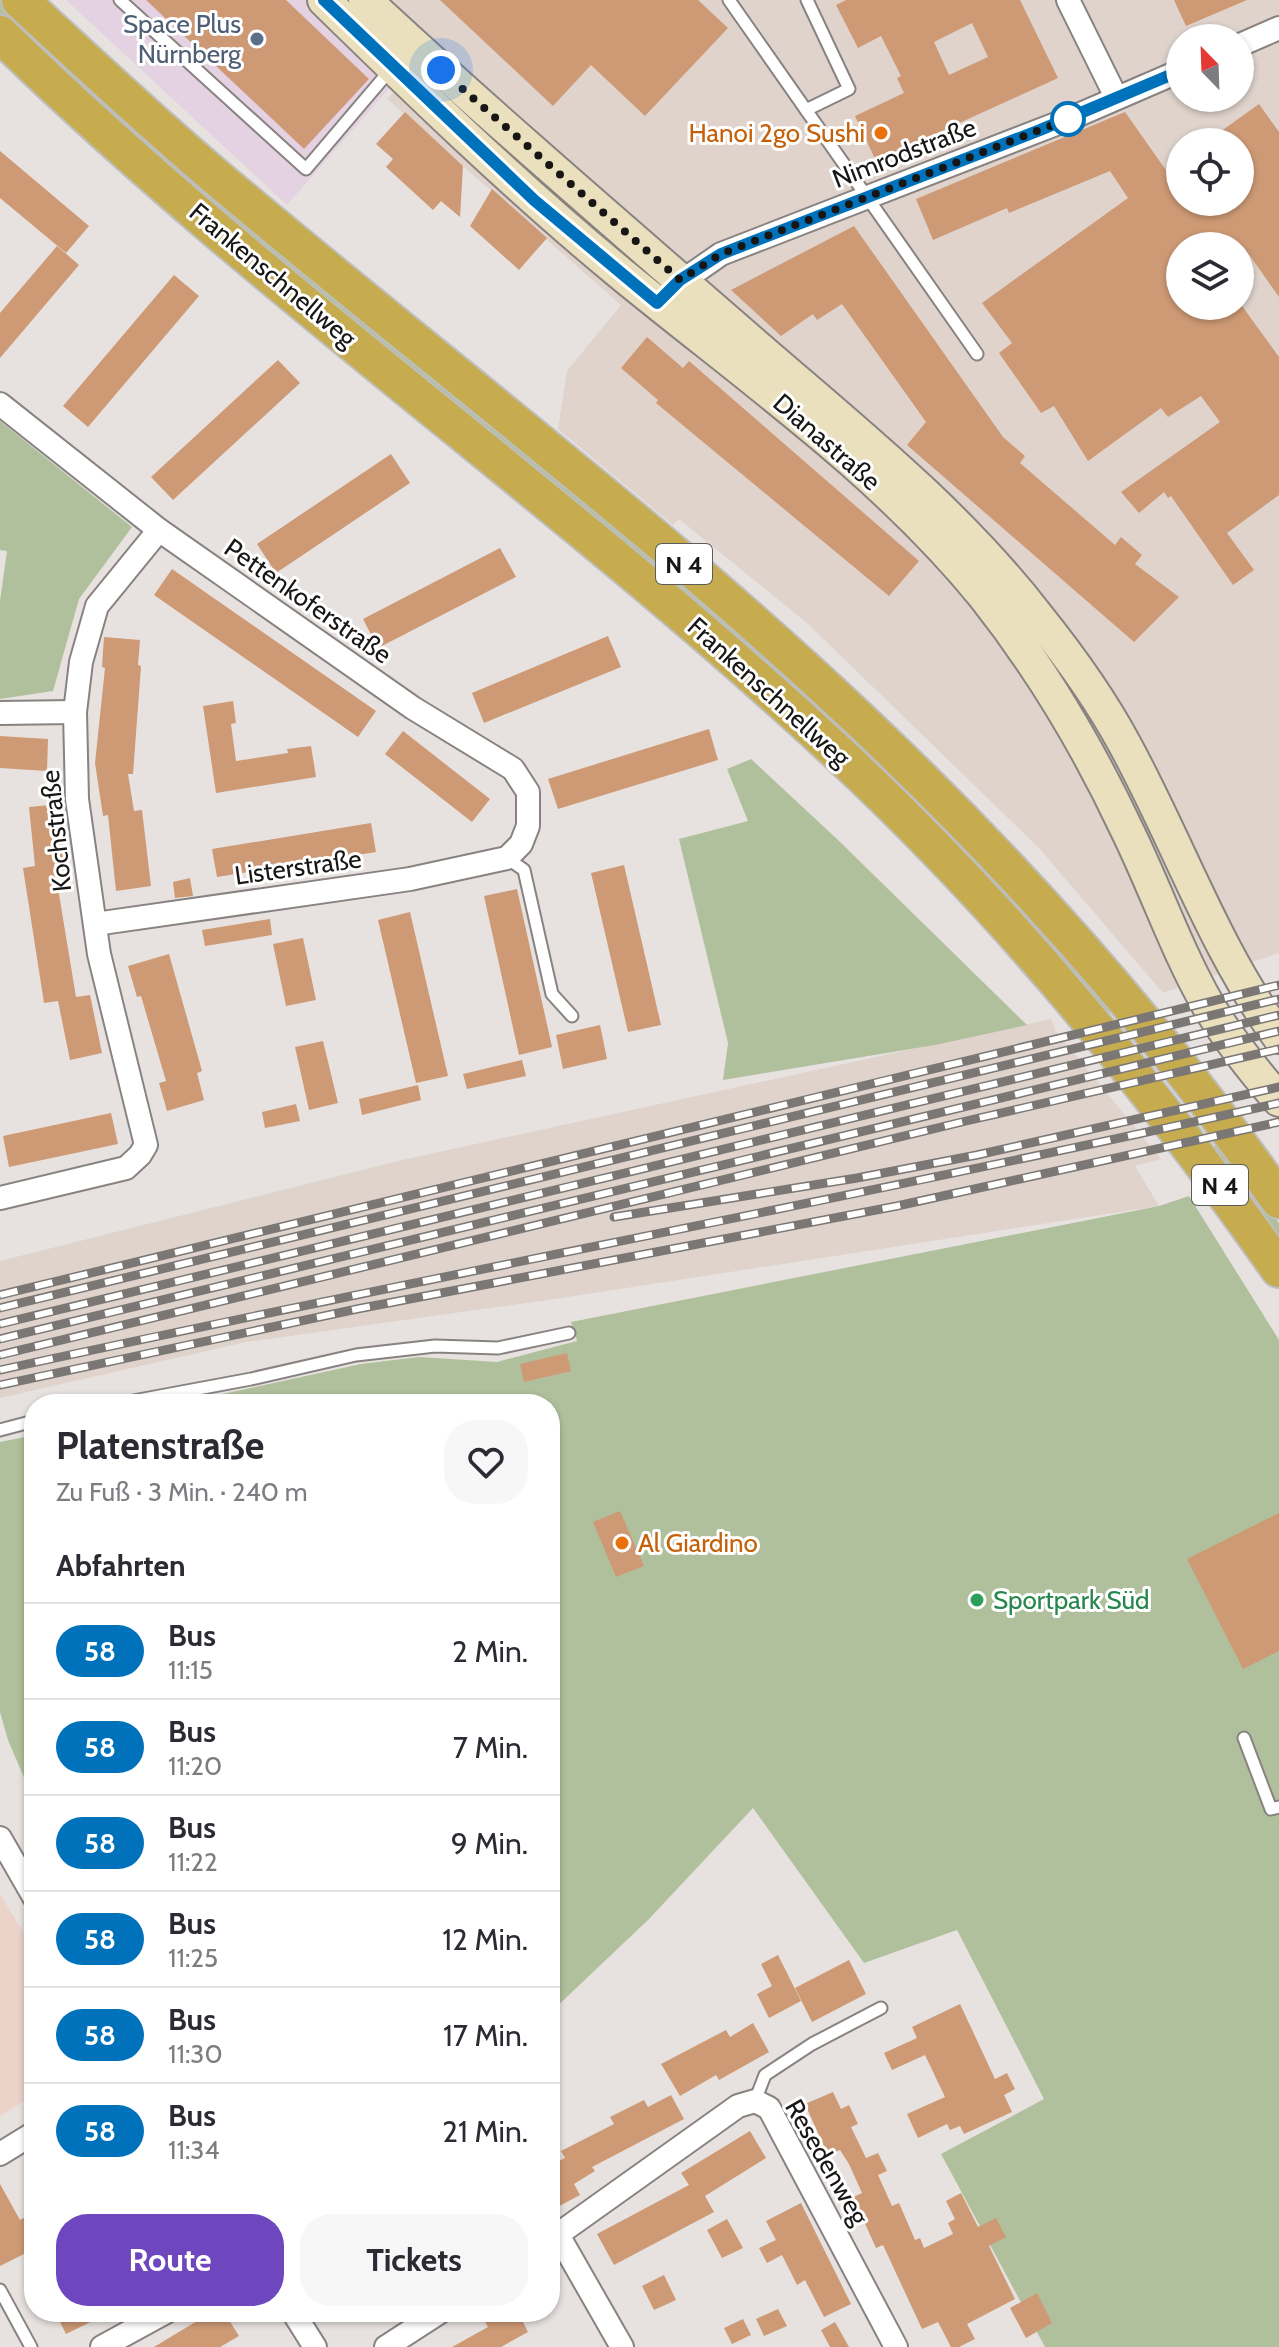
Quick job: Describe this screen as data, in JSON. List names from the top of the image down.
{
  "streets": {
    "highway": ["Frankenschnellweg", "N 4"],
    "main road": ["Dianastraße"],
    "street": [
      "Nimrodstraße",
      "Pettenkoferstraße",
      "Kochstraße",
      "Listerstraße",
      "Resedenweg"
    ]
  },
  "crossings": [
    ["Nimrodstraße", "Dianastraße"],
    ["Pettenkoferstraße", "Kochstraße"],
    ["Pettenkoferstraße", "Listerstraße"],
    ["Kochstraße", "Listerstraße"]
  ],
  "places": [
    "Space Plus Nürnberg",
    "Hanoi 2go Sushi",
    "Al Giardino",
    "Sportpark Süd"
  ],
  "lines": ["bus line 58"],
  "north": "top left",
  "page": {
    "heading": [
      ["Platenstraße", "Zu Fuß · 3 Min. · 240 m"],
      "Abfahrten"
    ],
    "list": [
      {
        "mark": "58",
        "name": "Bus",
        "note": "11:15",
        "value": "2 Min."
      },
      {
        "mark": "58",
        "name": "Bus",
        "note": "11:20",
        "value": "7 Min."
      },
      {
        "mark": "58",
        "name": "Bus",
        "note": "11:22",
        "value": "9 Min."
      },
      {
        "mark": "58",
        "name": "Bus",
        "note": "11:25",
        "value": "12 Min."
      },
      {
        "mark": "58",
        "name": "Bus",
        "note": "11:30",
        "value": "17 Min."
      },
      {
        "mark": "58",
        "name": "Bus",
        "note": "11:34",
        "value": "21 Min."
      }
    ],
    "buttons": ["Route", "Tickets"]
  }
}
